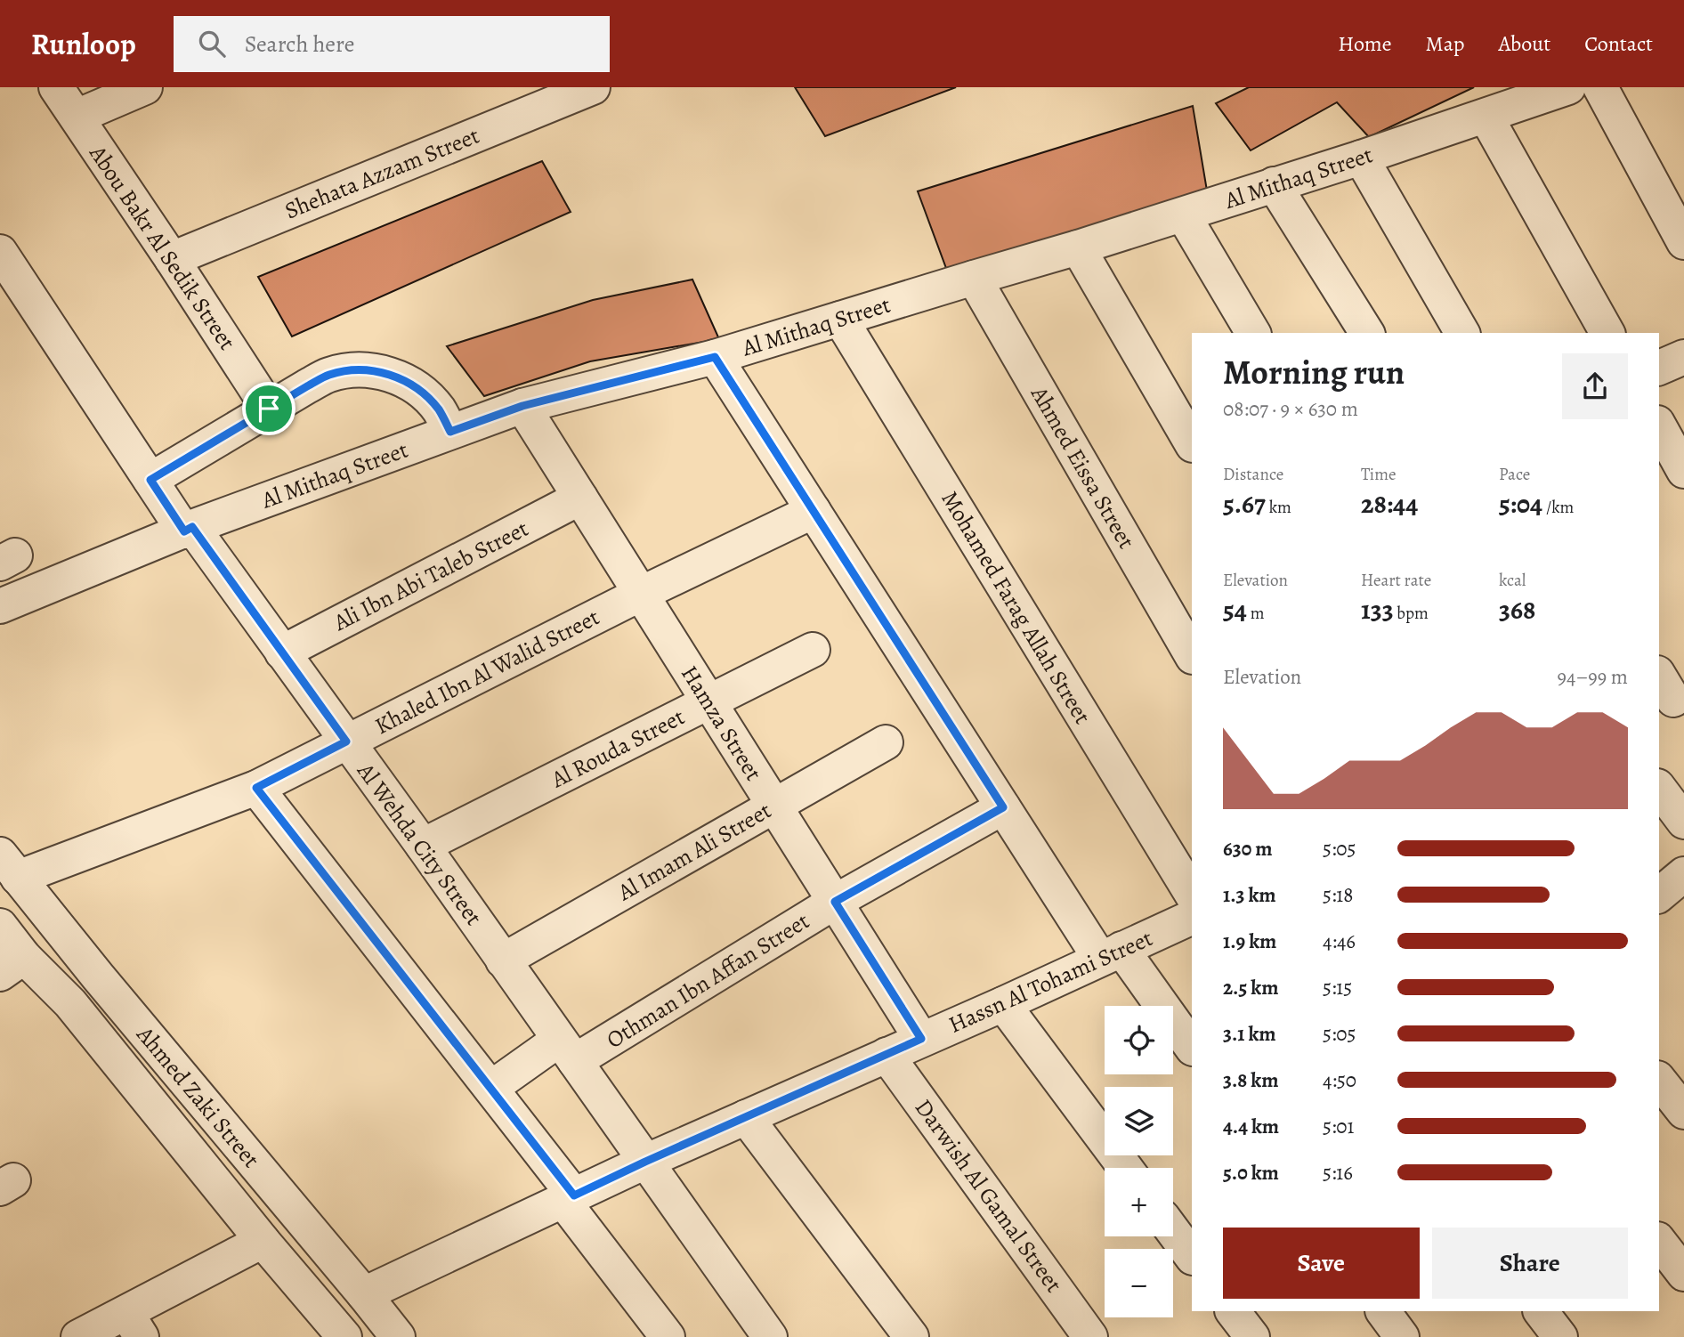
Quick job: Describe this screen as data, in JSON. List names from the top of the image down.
{
  "streets": {
    "street": [
      "Shehata Azzam Street",
      "Al Mithaq Street",
      "Abou Bakr Al Sedik Street",
      "Ahmed Eissa Street",
      "Ali Ibn Abi Taleb Street",
      "Mohamed Farag Allah Street",
      "Khaled Ibn Al Walid Street",
      "Hamza Street",
      "Al Rouda Street",
      "Al Wehda City Street",
      "Al Imam Ali Street",
      "Othman Ibn Affan Street",
      "Hassn Al Tohami Street",
      "Ahmed Zaki Street",
      "Darwish Al Gamal Street"
    ]
  },
  "crossings": [
    ["Shehata Azzam Street", "Abou Bakr Al Sedik Street"],
    ["Al Mithaq Street", "Ahmed Eissa Street"],
    ["Al Mithaq Street", "Mohamed Farag Allah Street"],
    ["Al Mithaq Street", "Hamza Street"],
    ["Al Mithaq Street", "Al Wehda City Street"],
    ["Ali Ibn Abi Taleb Street", "Hamza Street"],
    ["Ali Ibn Abi Taleb Street", "Al Wehda City Street"],
    ["Khaled Ibn Al Walid Street", "Hamza Street"],
    ["Khaled Ibn Al Walid Street", "Al Wehda City Street"],
    ["Khaled Ibn Al Walid Street", "Ahmed Zaki Street"],
    ["Hamza Street", "Al Rouda Street"],
    ["Hamza Street", "Al Imam Ali Street"],
    ["Hamza Street", "Othman Ibn Affan Street"],
    ["Hamza Street", "Hassn Al Tohami Street"],
    ["Al Rouda Street", "Al Wehda City Street"],
    ["Al Wehda City Street", "Al Imam Ali Street"],
    ["Al Wehda City Street", "Othman Ibn Affan Street"],
    ["Al Wehda City Street", "Hassn Al Tohami Street"],
    ["Hassn Al Tohami Street", "Ahmed Zaki Street"],
    ["Hassn Al Tohami Street", "Darwish Al Gamal Street"]
  ],
  "page": {
    "header": "Runloop",
    "search": "Search here",
    "nav": [
      "Home",
      "Map",
      "About",
      "Contact"
    ],
    "heading": ["Morning run", "08:07 · 9 × 630 m"],
    "stats": [
      ["Distance", "5.67 km"],
      ["Time", "28:44"],
      ["Pace", "5:04 /km"],
      ["Elevation", "54 m"],
      ["Heart rate", "133 bpm"],
      ["kcal", "368"]
    ],
    "chart": ["Elevation", "94–99 m"],
    "list": [
      {
        "name": "630 m",
        "note": "5:05"
      },
      {
        "name": "1.3 km",
        "note": "5:18"
      },
      {
        "name": "1.9 km",
        "note": "4:46"
      },
      {
        "name": "2.5 km",
        "note": "5:15"
      },
      {
        "name": "3.1 km",
        "note": "5:05"
      },
      {
        "name": "3.8 km",
        "note": "4:50"
      },
      {
        "name": "4.4 km",
        "note": "5:01"
      },
      {
        "name": "5.0 km",
        "note": "5:16"
      }
    ],
    "map_buttons": ["+", "−"],
    "buttons": ["Save", "Share"]
  }
}
